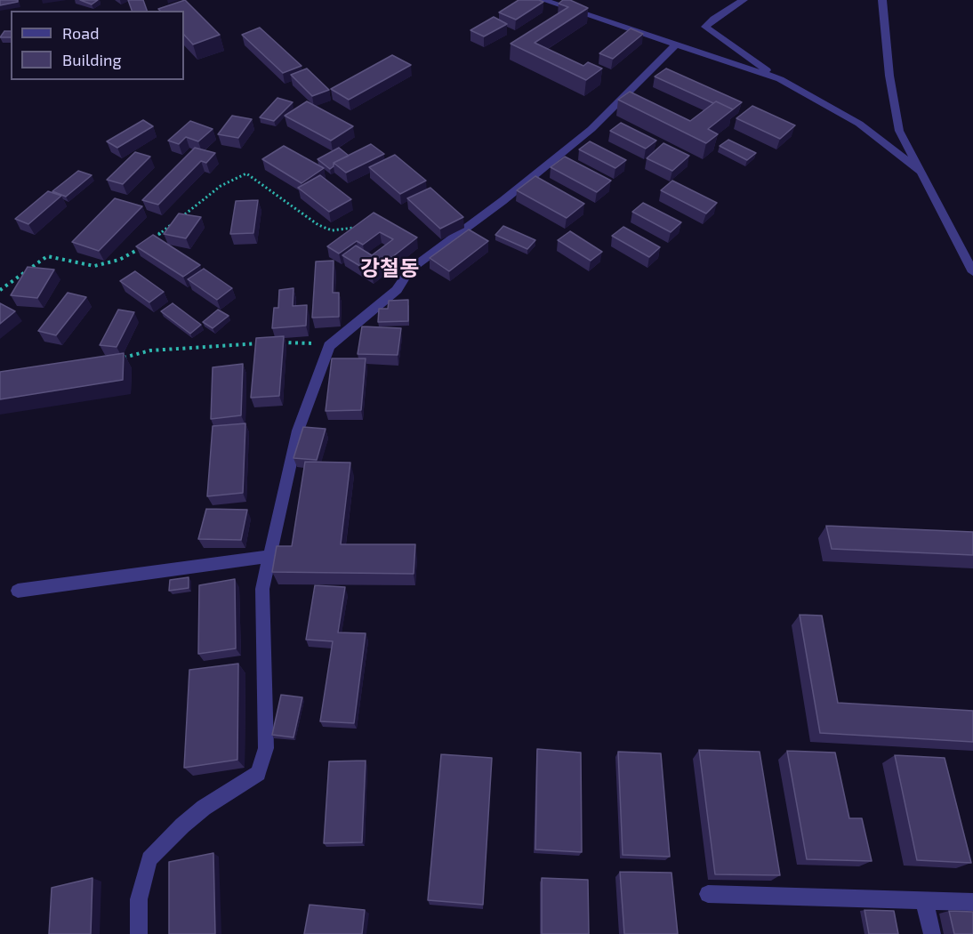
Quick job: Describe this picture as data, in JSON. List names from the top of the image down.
{
  "districts": ["강철동"],
  "legend": ["Road", "Building"]
}
